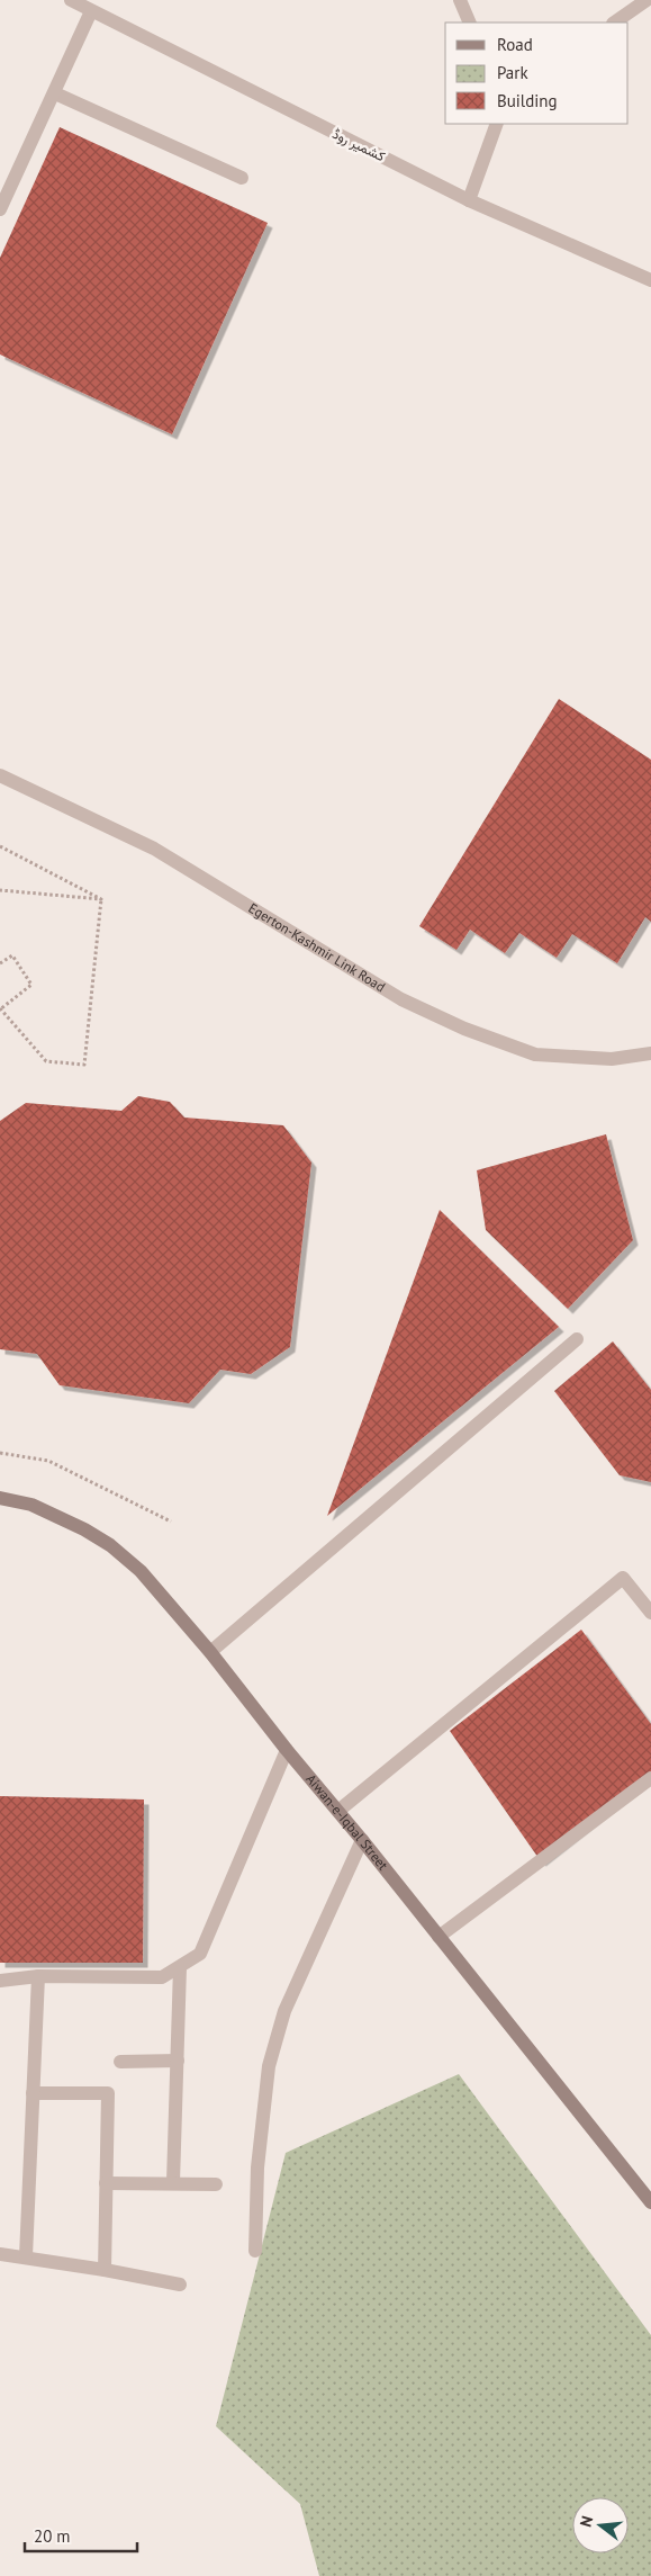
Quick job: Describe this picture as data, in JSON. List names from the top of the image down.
{
  "streets": {
    "main road": ["Aiwan-e-Iqbal Street"],
    "street": ["کشمیر روڈ", "Egerton-Kashmir Link Road"]
  },
  "legend": ["Road", "Park", "Building"],
  "scale_bar": "20 m",
  "north": "left"
}
